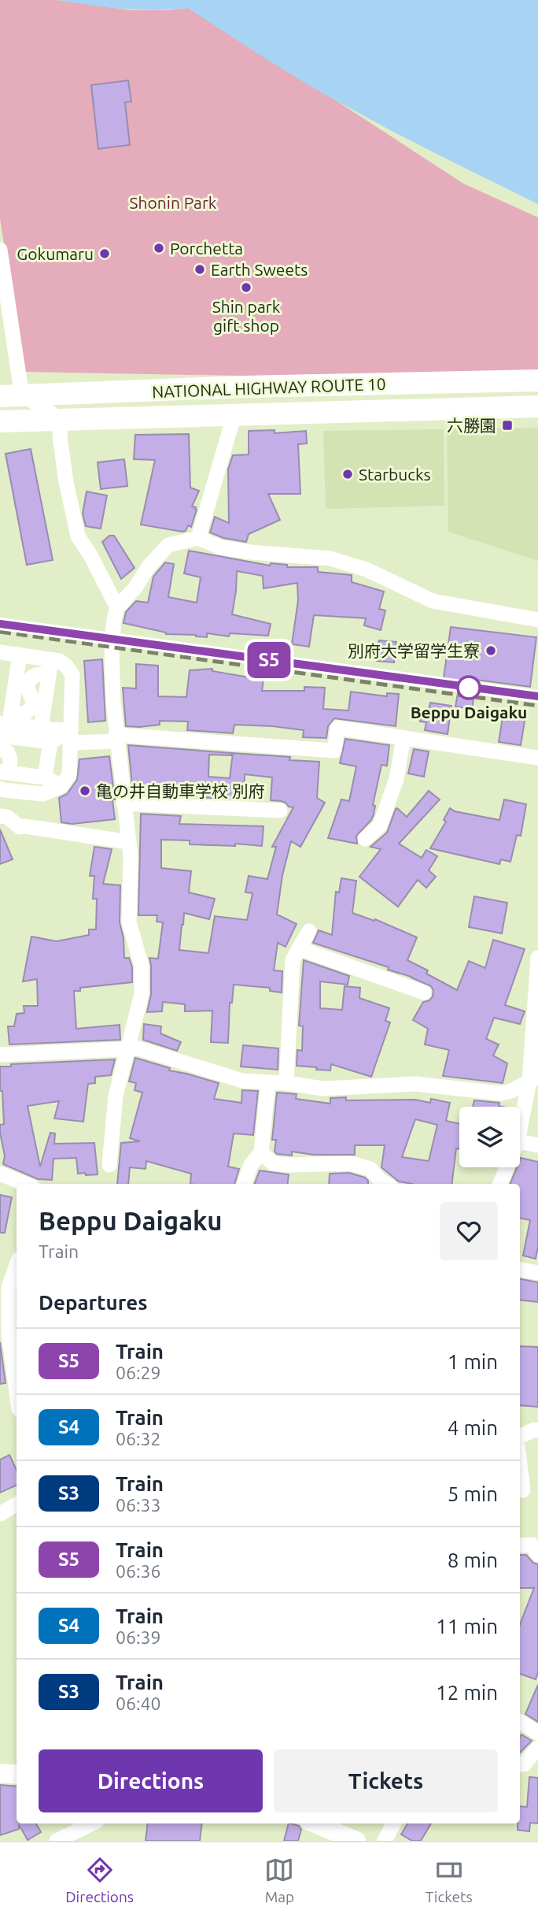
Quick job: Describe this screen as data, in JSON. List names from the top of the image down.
{
  "streets": {
    "highway": ["NATIONAL HIGHWAY ROUTE 10"]
  },
  "parks": ["Shonin Park"],
  "places": {
    "other": [
      "Porchetta",
      "Gokumaru",
      "Earth Sweets",
      "Shin park gift shop",
      "Starbucks",
      "別府大学留学生寮",
      "Beppu Daigaku",
      "亀の井自動車学校 別府"
    ],
    "transit": ["六勝園"]
  },
  "page": {
    "on_map": "S5",
    "heading": [
      ["Beppu Daigaku", "Train"],
      "Departures"
    ],
    "list": [
      {
        "mark": "S5",
        "name": "Train",
        "note": "06:29",
        "value": "1 min"
      },
      {
        "mark": "S4",
        "name": "Train",
        "note": "06:32",
        "value": "4 min"
      },
      {
        "mark": "S3",
        "name": "Train",
        "note": "06:33",
        "value": "5 min"
      },
      {
        "mark": "S5",
        "name": "Train",
        "note": "06:36",
        "value": "8 min"
      },
      {
        "mark": "S4",
        "name": "Train",
        "note": "06:39",
        "value": "11 min"
      },
      {
        "mark": "S3",
        "name": "Train",
        "note": "06:40",
        "value": "12 min"
      }
    ],
    "buttons": ["Directions", "Tickets"],
    "tabs": ["Directions", "Map", "Tickets"]
  }
}
